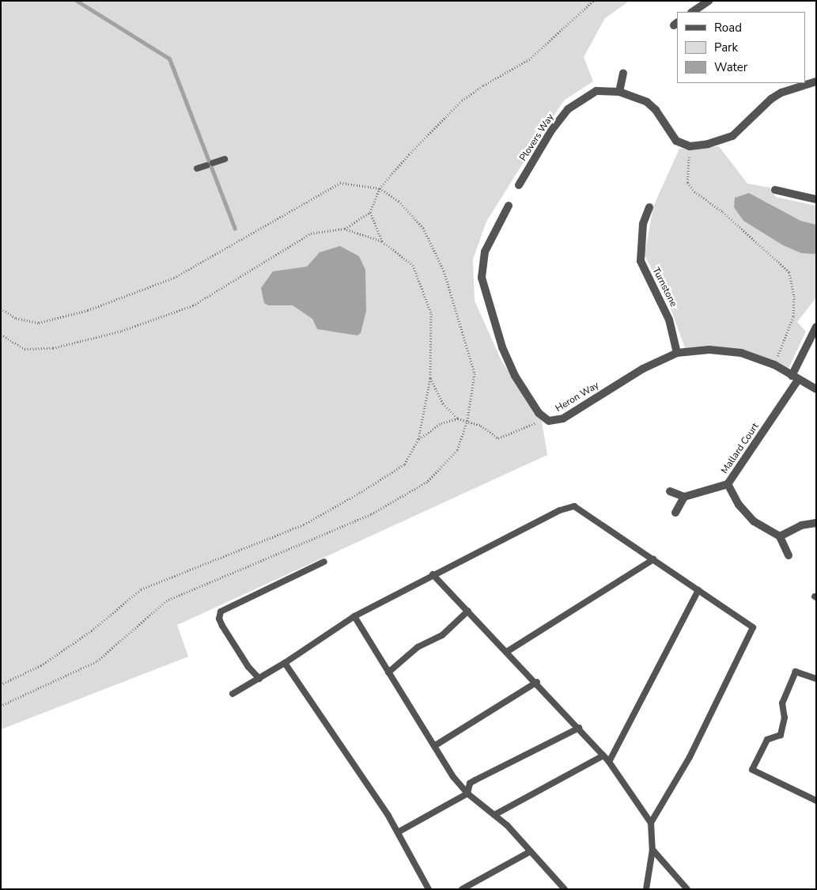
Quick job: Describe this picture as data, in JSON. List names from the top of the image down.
{
  "streets": {
    "street": [
      "Plovers Way",
      "Turnstone",
      "Heron Way",
      "Mallard Court"
    ]
  },
  "crossings": [
    ["Turnstone", "Heron Way"],
    ["Heron Way", "Mallard Court"]
  ],
  "legend": ["Road", "Park", "Water"]
}
